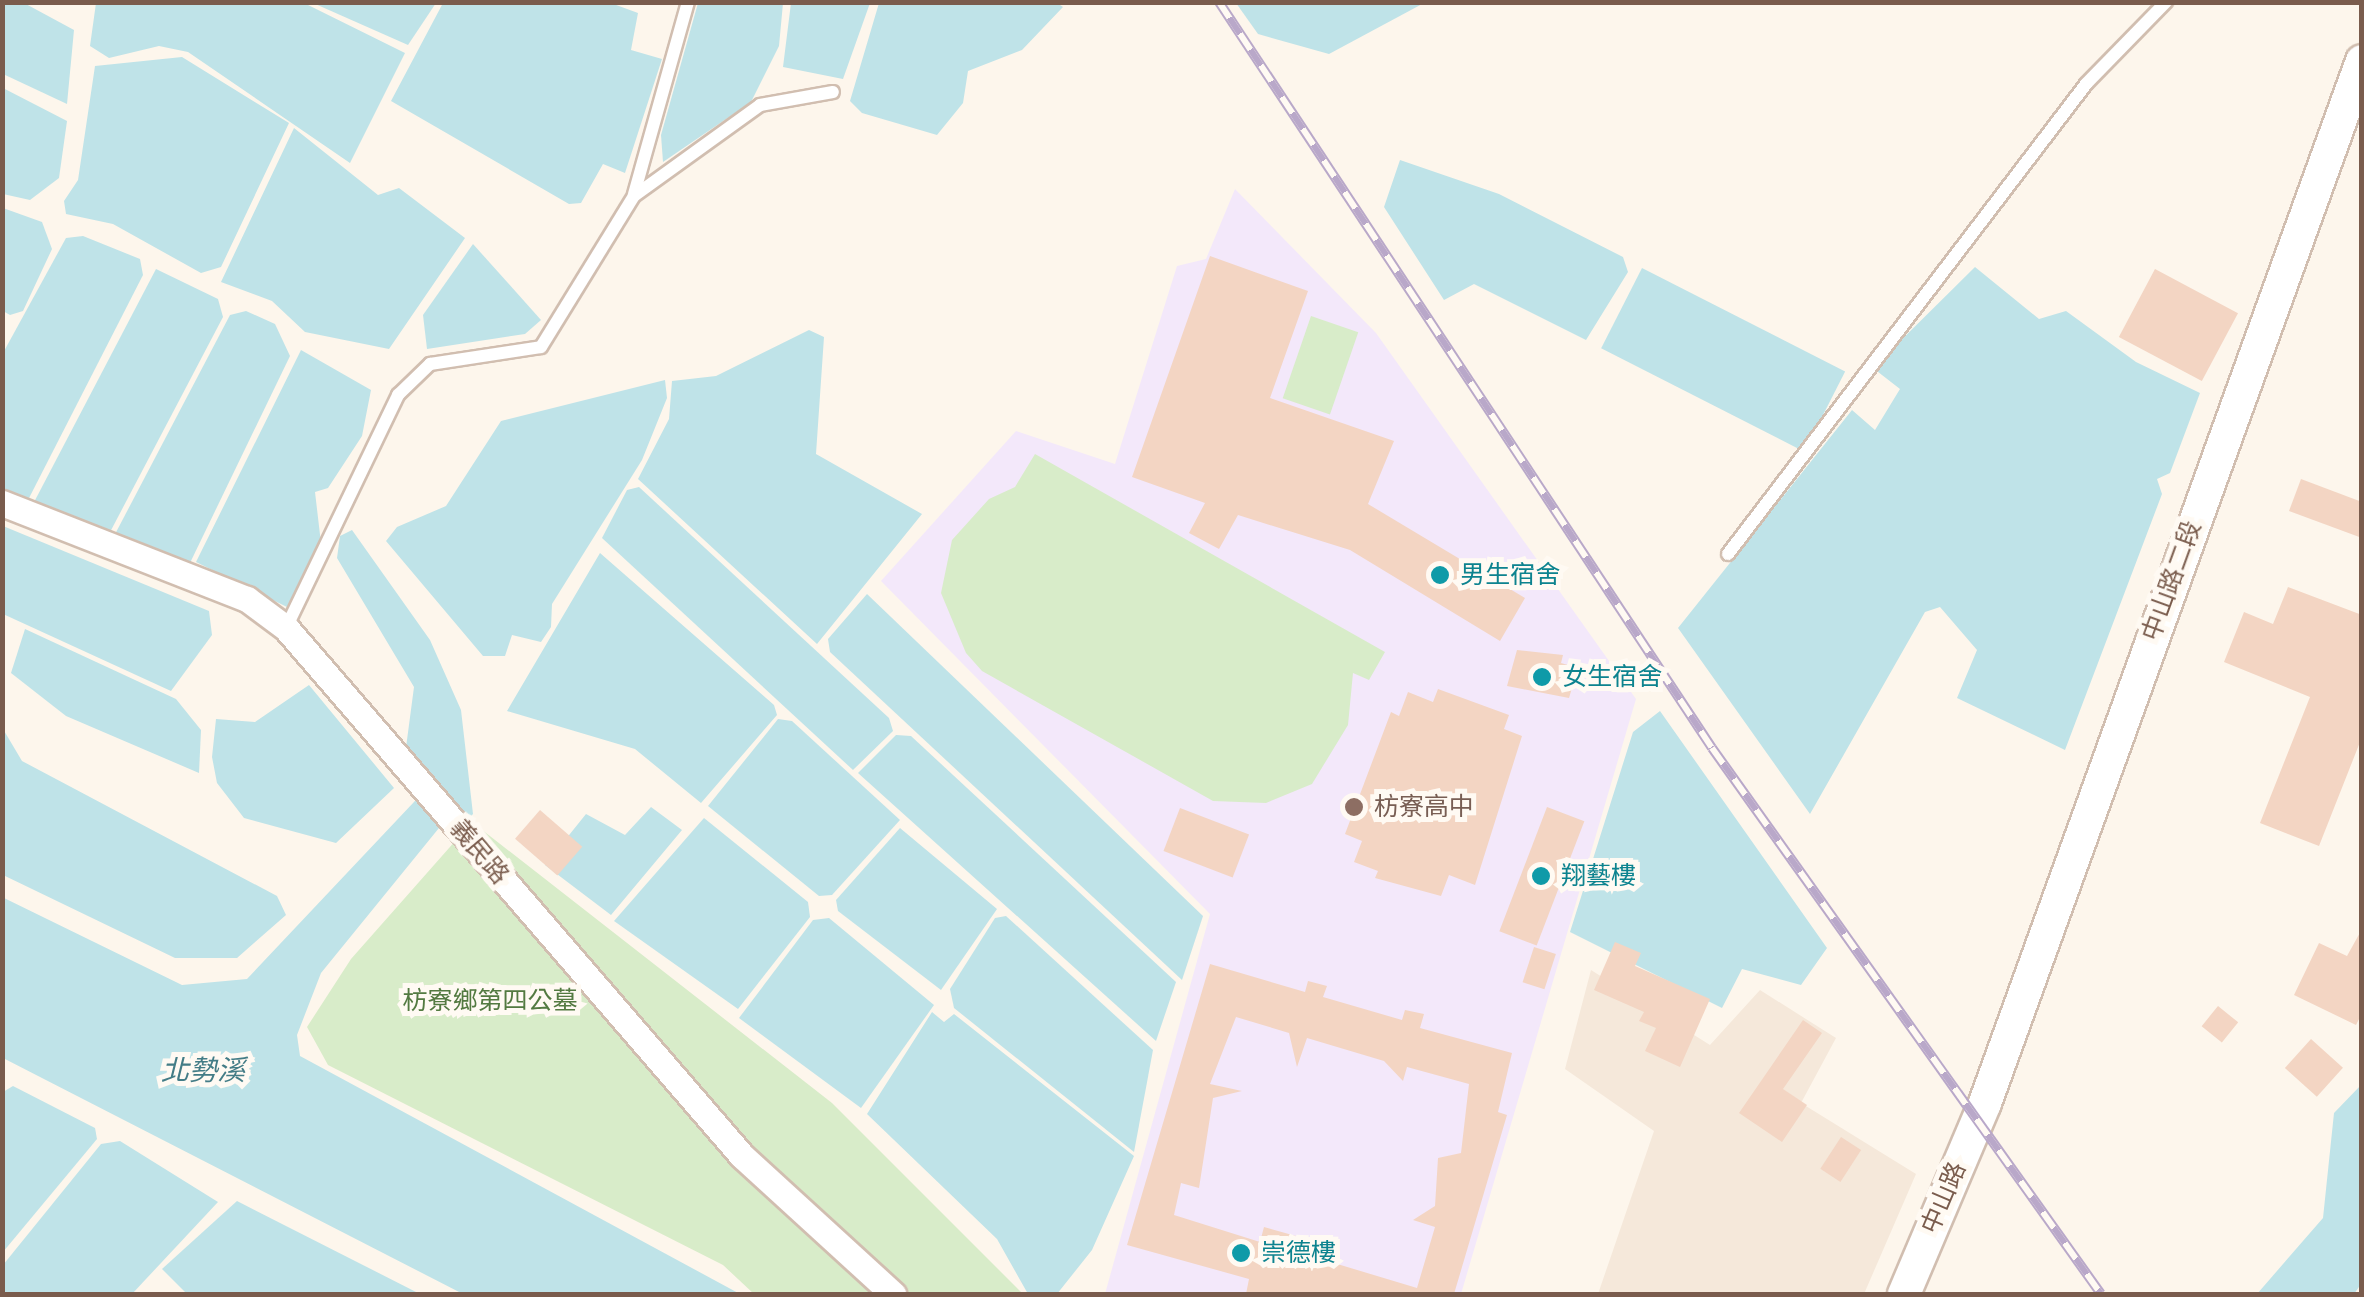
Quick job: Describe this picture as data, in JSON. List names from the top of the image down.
{
  "streets": {
    "street": ["中山路二段", "義民路", "中山路"]
  },
  "crossings": [
    ["中山路二段", "中山路"]
  ],
  "water": ["北勢溪"],
  "parks": ["枋寮鄉第四公墓"],
  "places": [
    "男生宿舍",
    "女生宿舍",
    "枋寮高中",
    "翔藝樓",
    "崇德樓"
  ]
}
